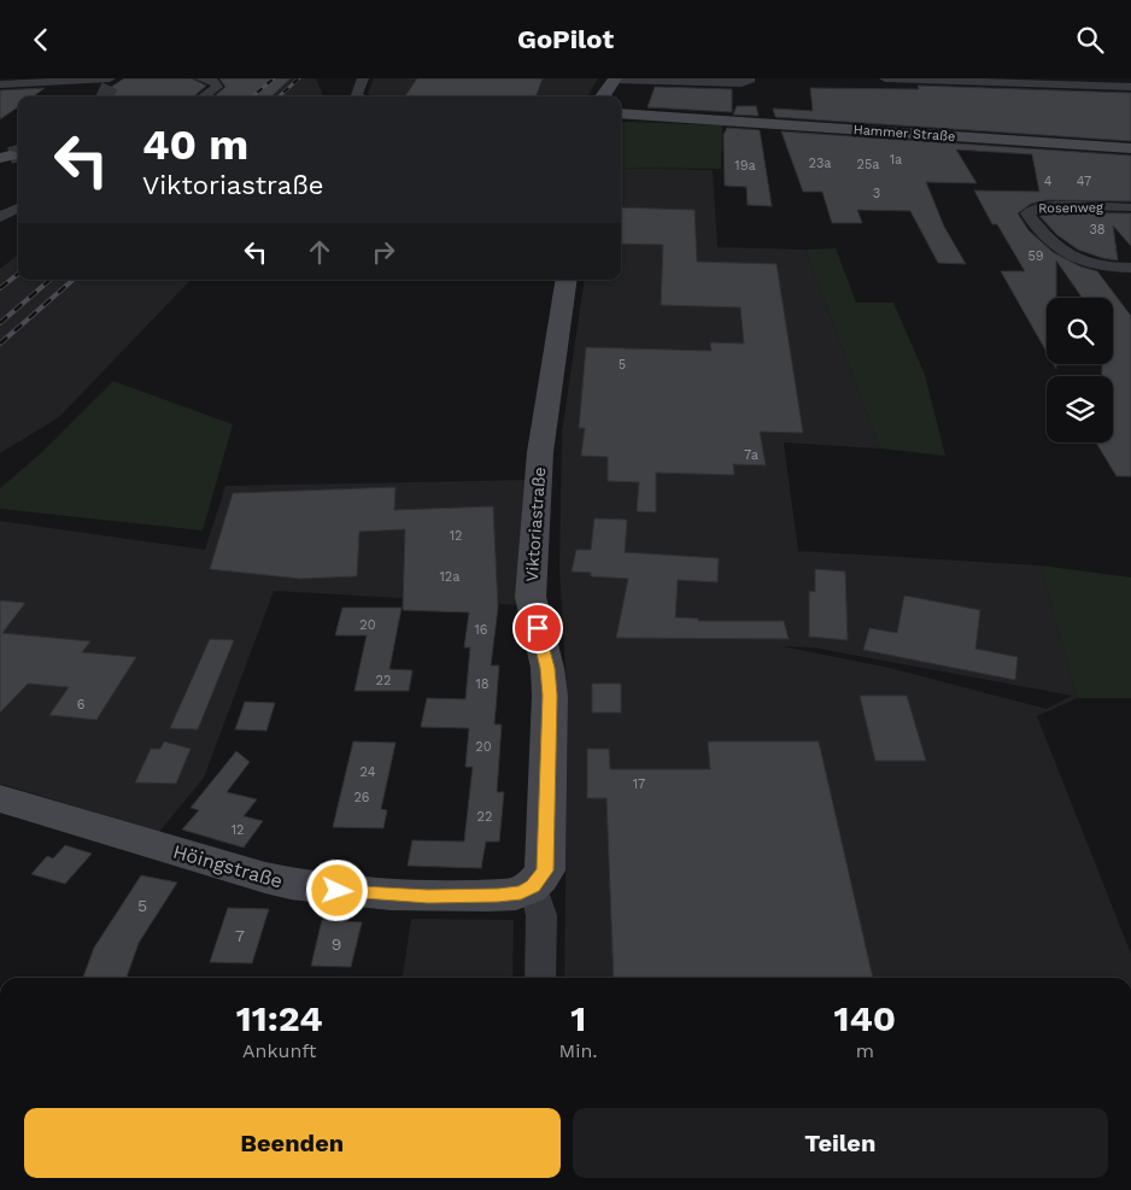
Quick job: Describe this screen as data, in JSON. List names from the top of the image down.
{
  "streets": {
    "street": [
      "Hammer Straße",
      "Rosenweg",
      "Viktoriastraße",
      "Höingstraße"
    ]
  },
  "crossings": [
    ["Viktoriastraße", "Höingstraße"]
  ],
  "house_numbers": [
    "1a",
    "23a",
    "25a",
    "19a",
    "4",
    "47",
    "3",
    "38",
    "59",
    "5",
    "7a",
    "12",
    "12a",
    "20",
    "16",
    "22",
    "18",
    "6",
    "20",
    "24",
    "17",
    "26",
    "22",
    "12",
    "5",
    "7",
    "9"
  ],
  "page": {
    "header": "GoPilot",
    "turn": ["40 m", "Viktoriastraße"],
    "eta": [
      "11:24",
      "Ankunft",
      "1",
      "Min.",
      "140",
      "m"
    ],
    "buttons": ["Beenden", "Teilen"]
  }
}
